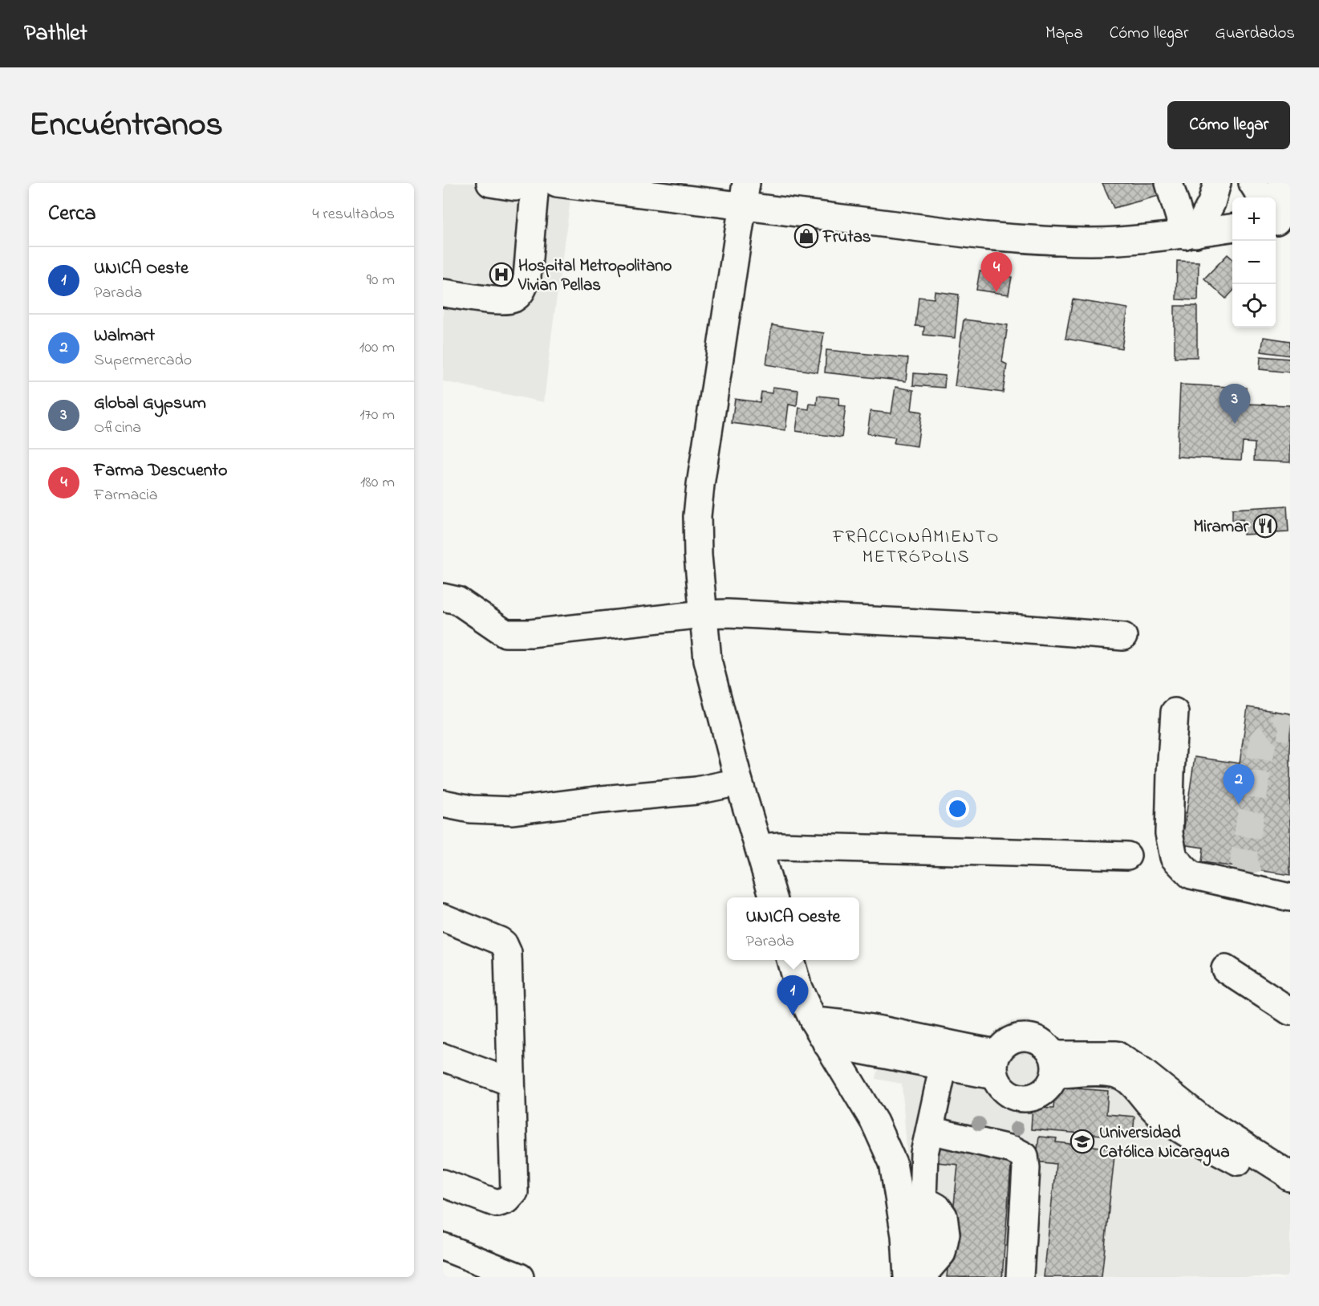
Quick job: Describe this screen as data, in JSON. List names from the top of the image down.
{
  "districts": ["FRACCIONAMIENTO METRÓPOLIS"],
  "places": {
    "shop": ["Frutas"],
    "hospital": ["Hospital Metropolitano Vivian Pellas"],
    "restaurant": ["Miramar"],
    "school or university": ["Universidad Católica Nicaragua"]
  },
  "page": {
    "header": "Pathlet",
    "nav": ["Mapa", "Cómo llegar", "Guardados"],
    "title": "Encuéntranos",
    "buttons": "Cómo llegar",
    "heading": ["Cerca", "4 resultados"],
    "map_buttons": ["+", "−"],
    "list": [
      {
        "mark": "1",
        "name": "UNICA Oeste",
        "note": "Parada",
        "value": "90 m"
      },
      {
        "mark": "2",
        "name": "Walmart",
        "note": "Supermercado",
        "value": "100 m"
      },
      {
        "mark": "3",
        "name": "Global Gypsum",
        "note": "Oficina",
        "value": "170 m"
      },
      {
        "mark": "4",
        "name": "Farma Descuento",
        "note": "Farmacia",
        "value": "180 m"
      }
    ],
    "pins": [
      "4",
      "3",
      "2",
      "1"
    ],
    "popup": ["UNICA Oeste", "Parada"]
  }
}
